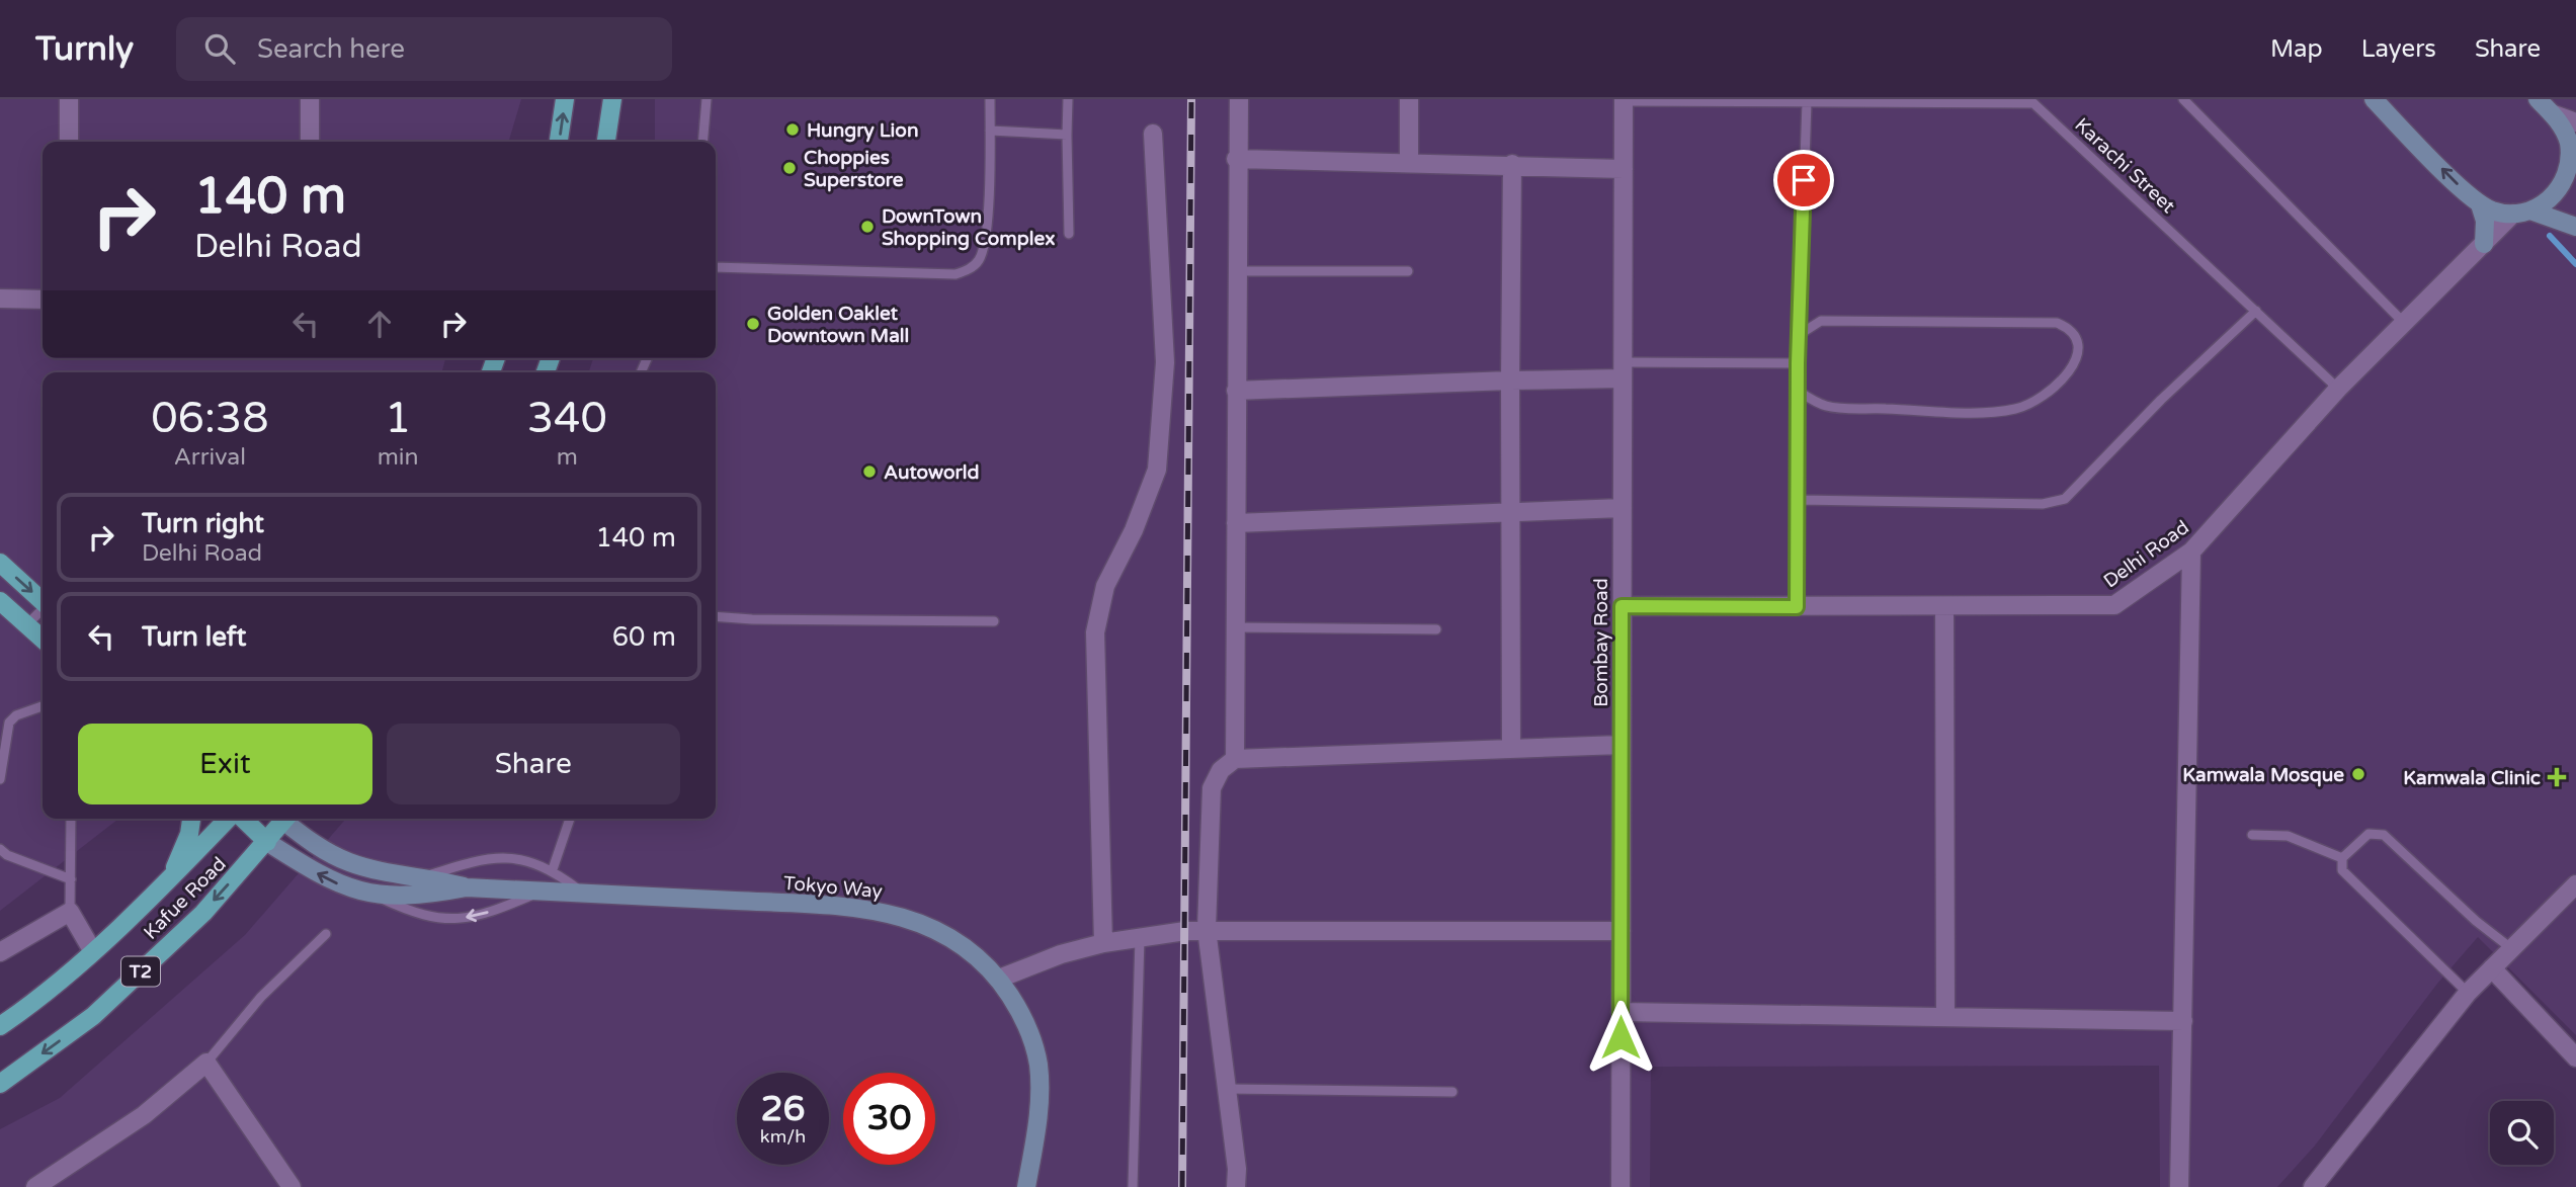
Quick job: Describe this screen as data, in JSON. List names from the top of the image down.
{
  "streets": {
    "main road": ["Tokyo Way", "Kafue Road", "T2"],
    "street": ["Delhi Road", "Bombay Road"],
    "lane": ["Karachi Street"]
  },
  "crossings": [
    ["Karachi Street", "Delhi Road"],
    ["Karachi Street", "Bombay Road"],
    ["Delhi Road", "Bombay Road"],
    ["Tokyo Way", "Kafue Road"]
  ],
  "places": {
    "other": [
      "Hungry Lion",
      "Choppies Superstore",
      "DownTown Shopping Complex",
      "Golden Oaklet Downtown Mall",
      "Autoworld",
      "Kamwala Mosque"
    ],
    "health": ["Kamwala Clinic"]
  },
  "page": {
    "header": "Turnly",
    "search": "Search here",
    "nav": ["Map", "Layers", "Share"],
    "turn": ["140 m", "Delhi Road"],
    "eta": [
      "06:38",
      "Arrival",
      "1",
      "min",
      "340",
      "m"
    ],
    "list": [
      {
        "name": "Turn right",
        "note": "Delhi Road",
        "value": "140 m"
      },
      {
        "name": "Turn left",
        "value": "60 m"
      }
    ],
    "buttons": ["Exit", "Share"],
    "speed": "26 km/h",
    "limit": "30"
  }
}
